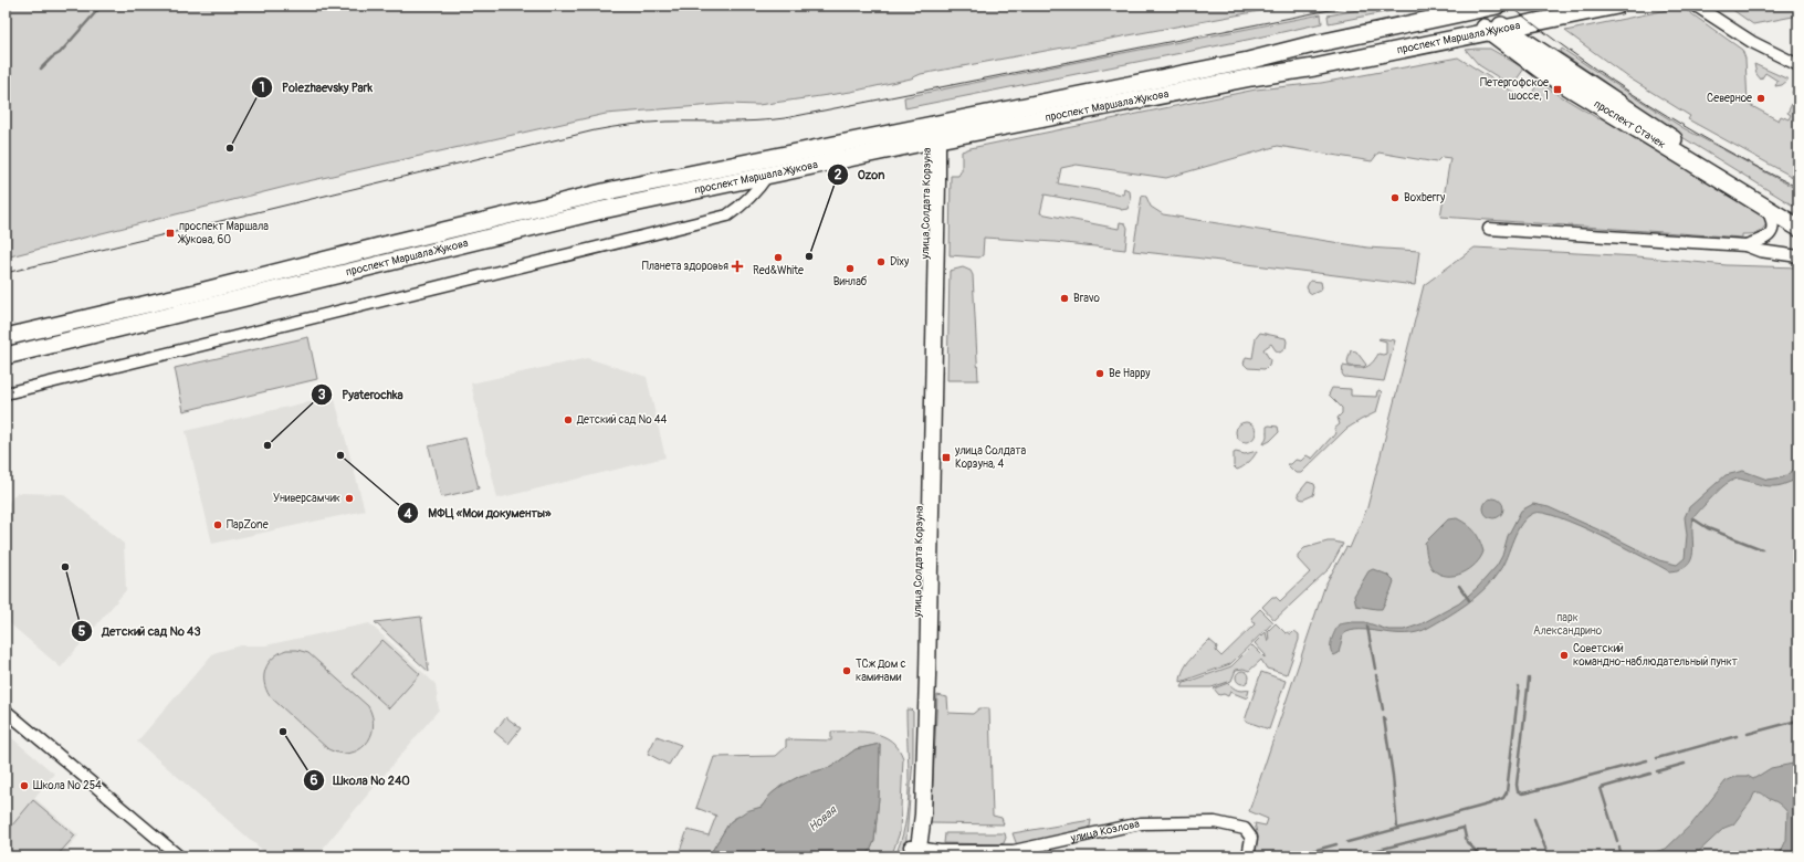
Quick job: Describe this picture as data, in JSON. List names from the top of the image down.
{
  "streets": {
    "main road": ["проспект Маршала Жукова", "проспект Стачек"],
    "street": ["улица Солдата Корзуна", "улица Козлова"]
  },
  "crossings": [
    ["проспект Маршала Жукова", "проспект Стачек"],
    ["проспект Маршала Жукова", "улица Солдата Корзуна"],
    ["улица Солдата Корзуна", "улица Козлова"]
  ],
  "water": ["Новая"],
  "parks": ["парк Александрино"],
  "places": {
    "transit": ["Петергофское шоссе, 1", "проспект Маршала Жукова, 60", "улица Солдата Корзуна, 4"],
    "other": [
      "Северное",
      "Polezhaevsky Park",
      "Boxberry",
      "Ozon",
      "Red&White",
      "Dixy",
      "Винлаб",
      "Bravo",
      "Be Happy",
      "Детский сад № 44",
      "Pyaterochka",
      "МФЦ «Мои документы»",
      "Универсамчик",
      "ПарZone",
      "Детский сад № 43",
      "Советский командно-наблюдательный пункт",
      "ТСж Дом с каминами",
      "Школа № 240",
      "Школа № 254"
    ],
    "health": ["Планета здоровья"]
  }
}
